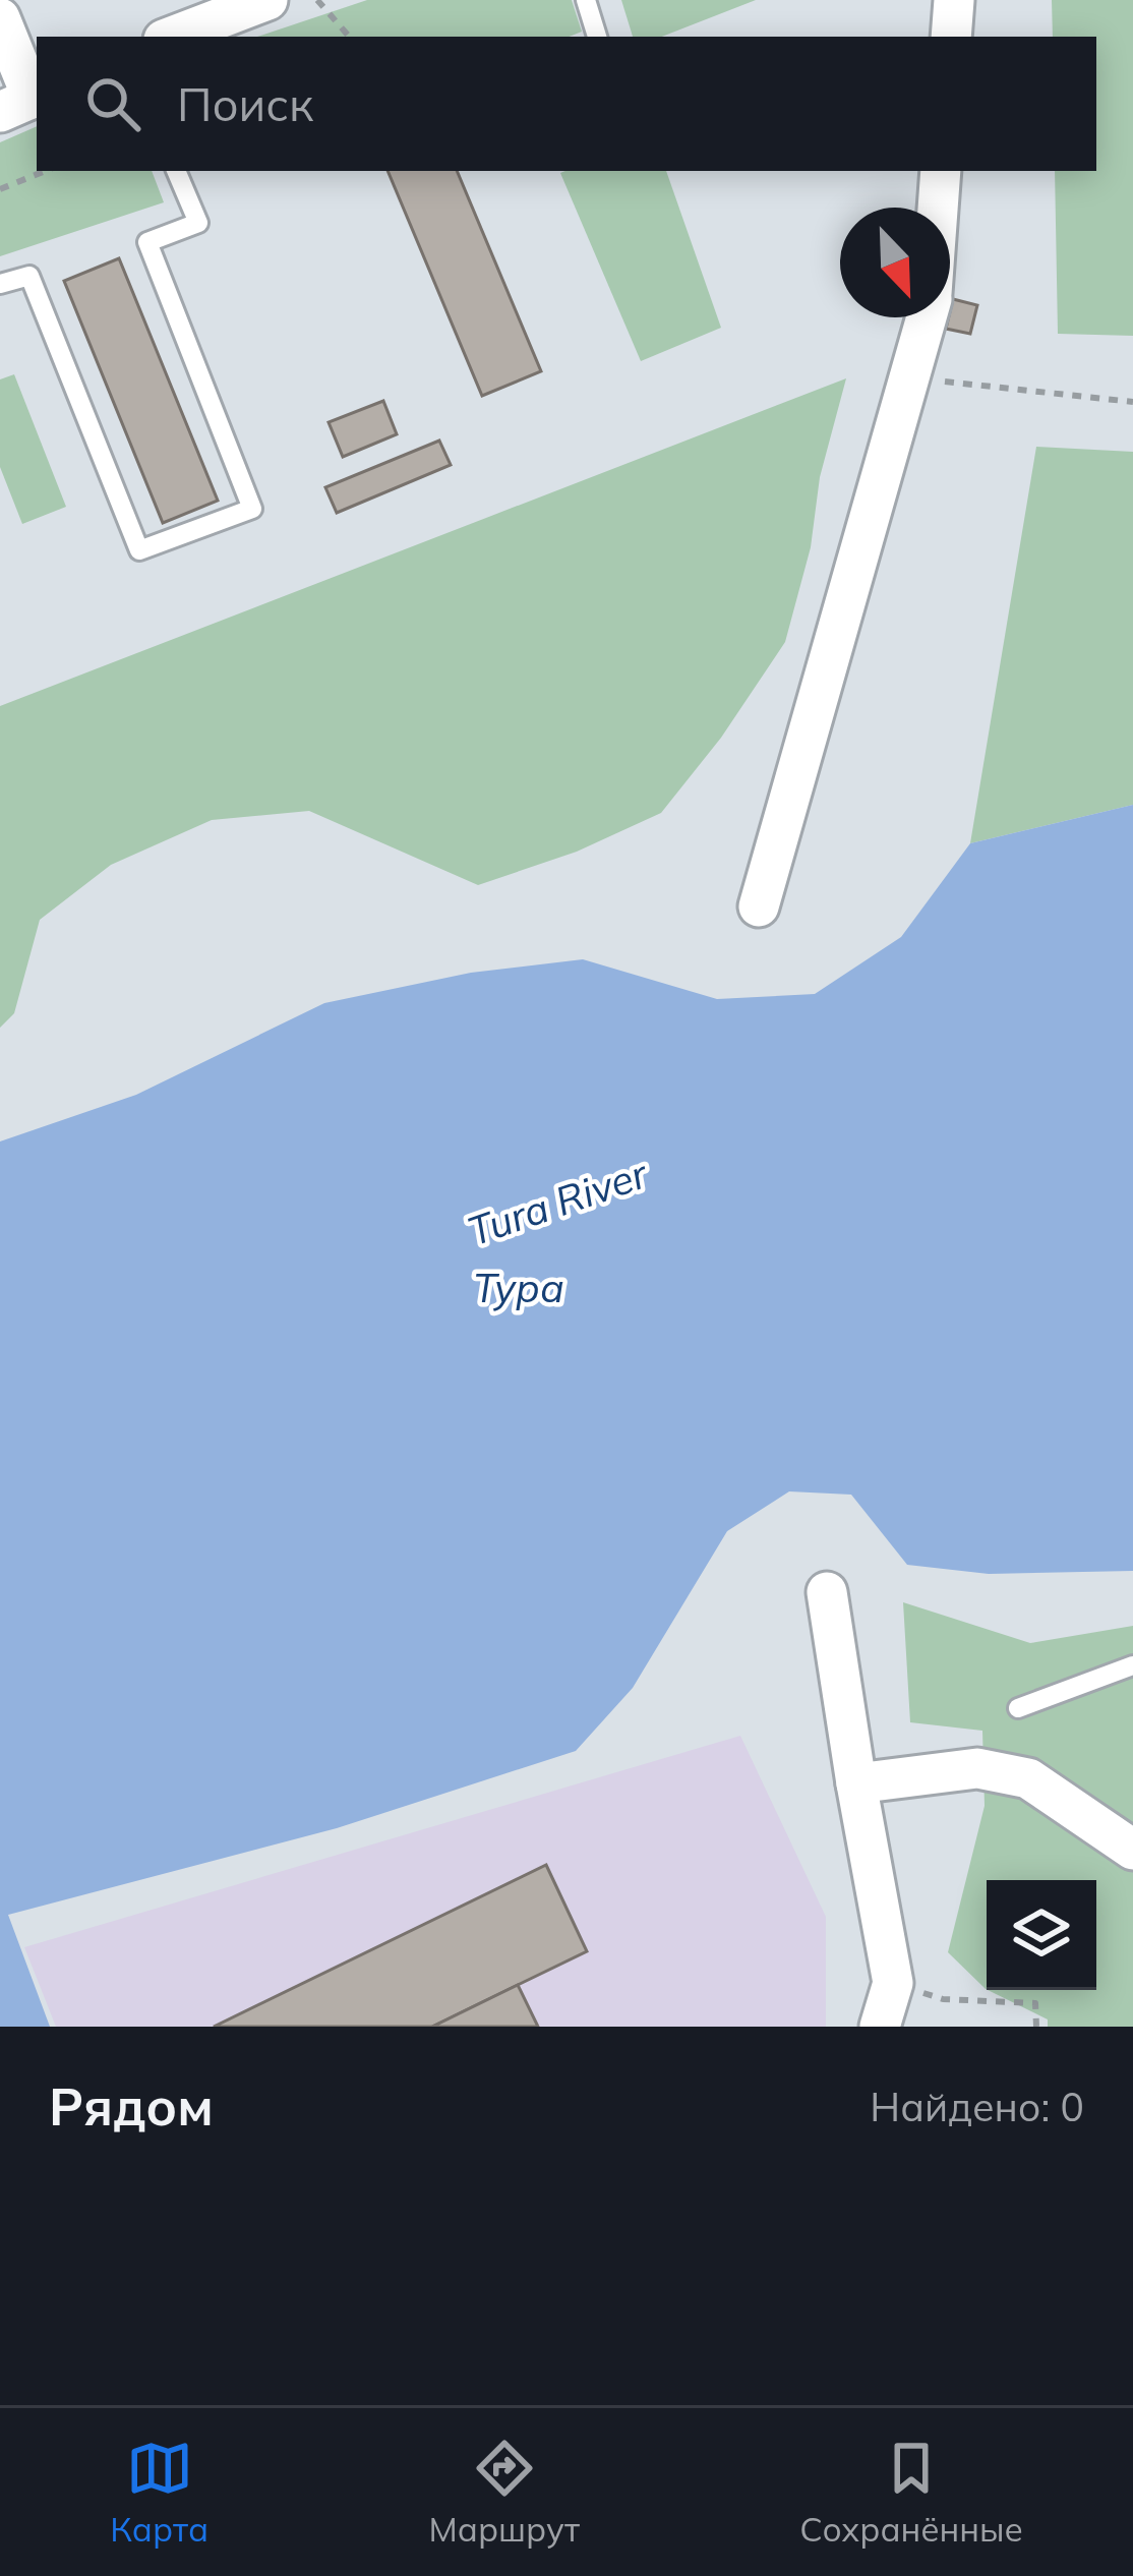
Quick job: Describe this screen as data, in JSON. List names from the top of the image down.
{
  "water": ["Tura River", "Тура"],
  "north": "bottom right",
  "page": {
    "search": "Поиск",
    "heading": ["Рядом", "Найдено: 0"],
    "nav": ["Карта", "Маршрут", "Сохранённые"]
  }
}
